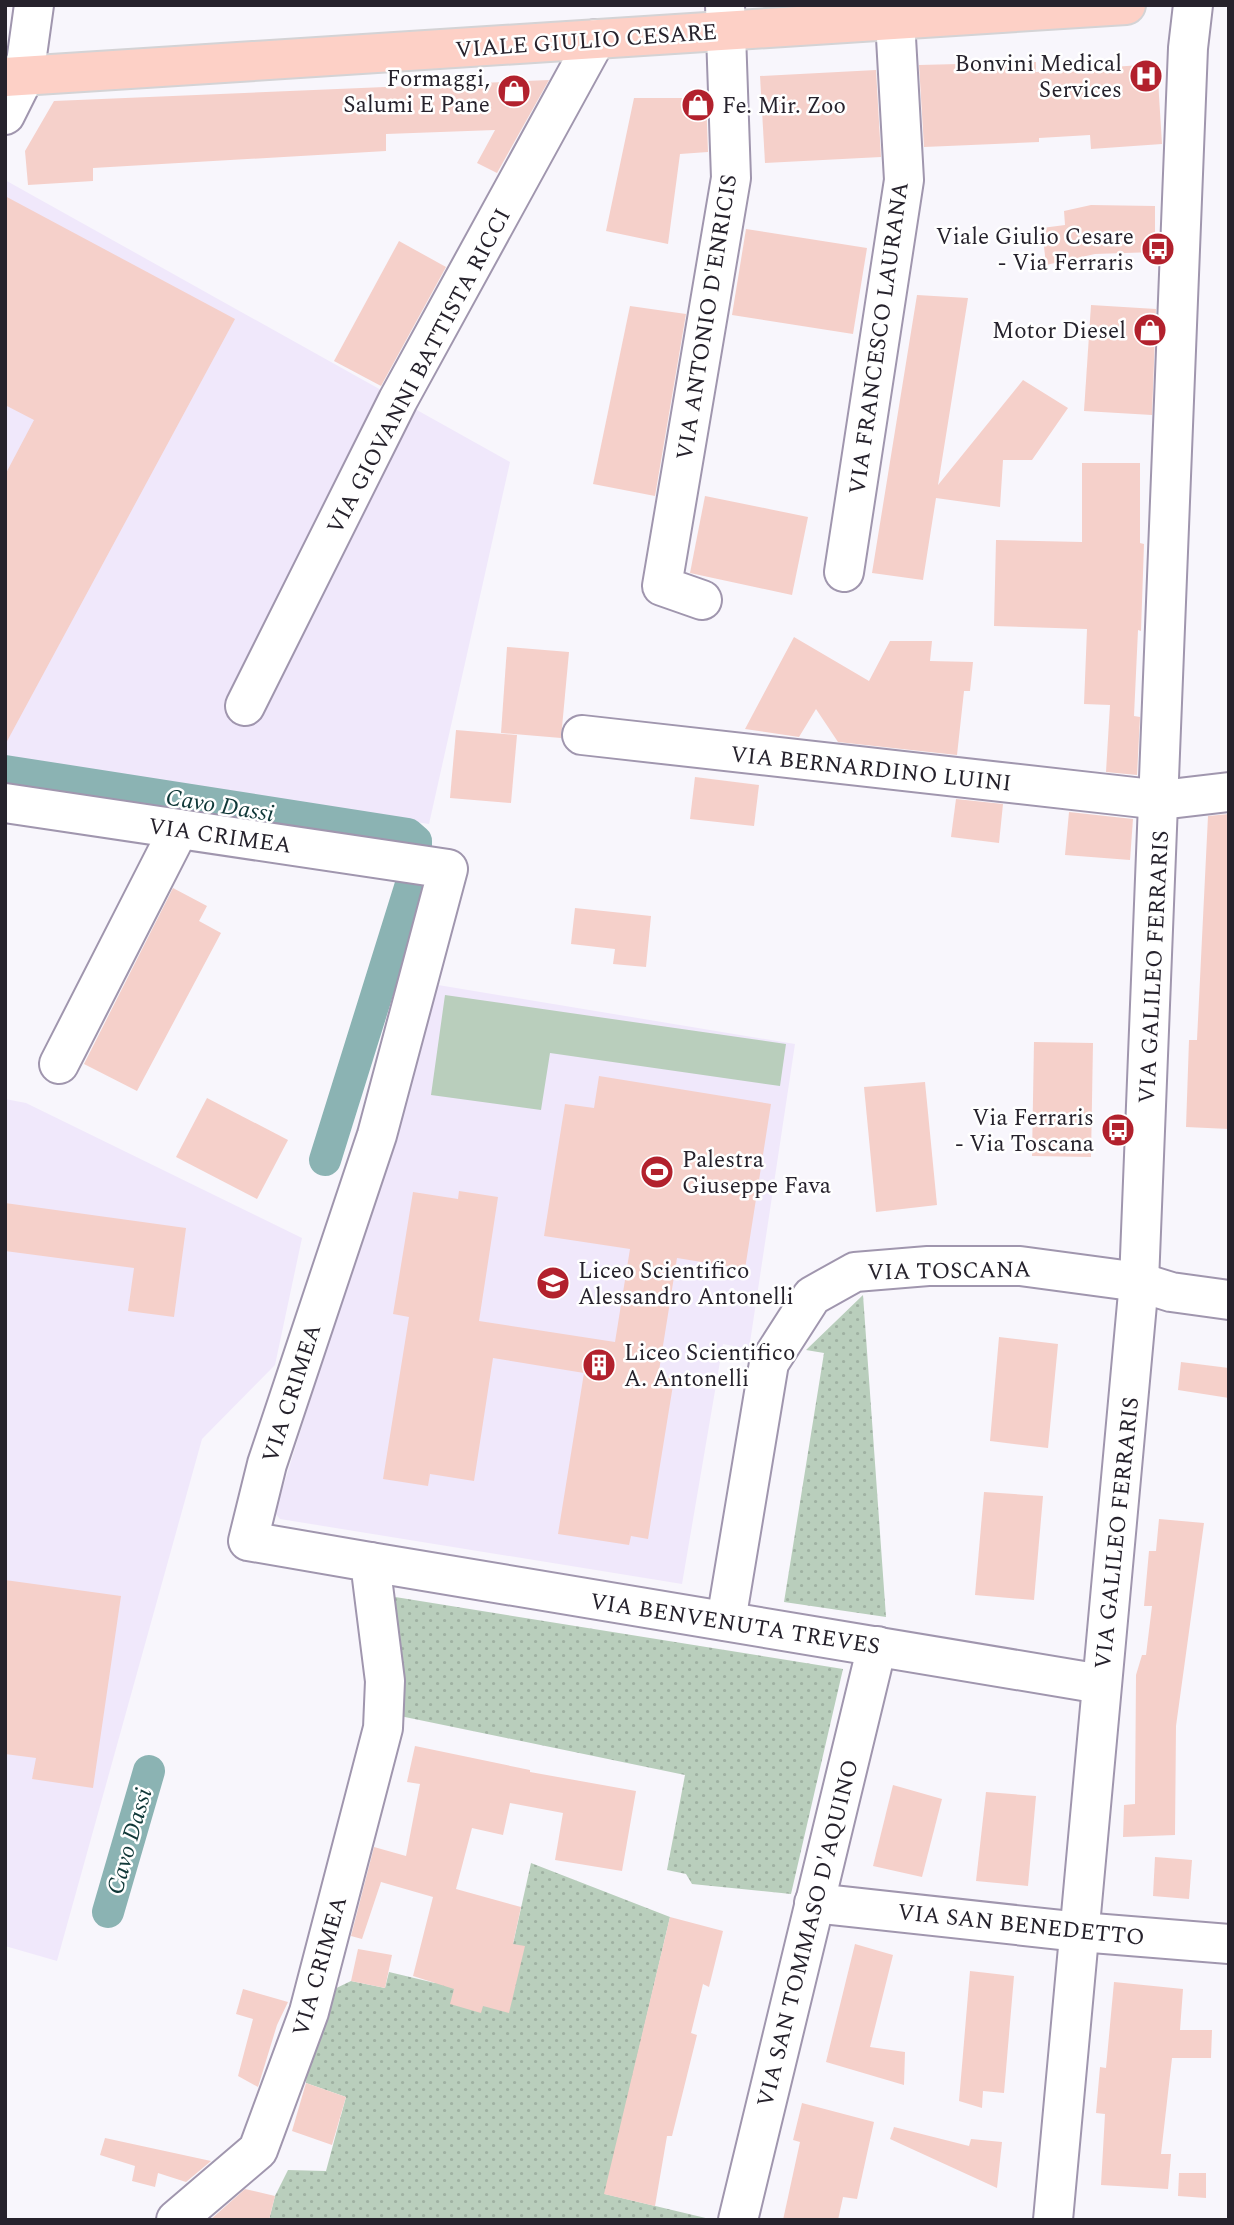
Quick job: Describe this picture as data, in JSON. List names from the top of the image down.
{
  "streets": {
    "main road": ["VIALE GIULIO CESARE"],
    "street": [
      "VIA ANTONIO D'ENRICIS",
      "VIA FRANCESCO LAURANA",
      "VIA GIOVANNI BATTISTA RICCI",
      "VIA BERNARDINO LUINI",
      "VIA CRIMEA",
      "VIA GALILEO FERRARIS",
      "VIA TOSCANA",
      "VIA BENVENUTA TREVES",
      "VIA SAN BENEDETTO",
      "VIA SAN TOMMASO D'AQUINO"
    ]
  },
  "crossings": [
    ["VIALE GIULIO CESARE", "VIA ANTONIO D'ENRICIS"],
    ["VIALE GIULIO CESARE", "VIA FRANCESCO LAURANA"],
    ["VIALE GIULIO CESARE", "VIA GIOVANNI BATTISTA RICCI"],
    ["VIA BERNARDINO LUINI", "VIA GALILEO FERRARIS"],
    ["VIA CRIMEA", "VIA BENVENUTA TREVES"],
    ["VIA GALILEO FERRARIS", "VIA TOSCANA"],
    ["VIA GALILEO FERRARIS", "VIA BENVENUTA TREVES"],
    ["VIA GALILEO FERRARIS", "VIA SAN BENEDETTO"],
    ["VIA TOSCANA", "VIA BENVENUTA TREVES"],
    ["VIA BENVENUTA TREVES", "VIA SAN TOMMASO D'AQUINO"],
    ["VIA SAN BENEDETTO", "VIA SAN TOMMASO D'AQUINO"]
  ],
  "water": ["Cavo Dassi"],
  "places": {
    "hospital": ["Bonvini Medical Services"],
    "shop": ["Formaggi, Salumi E Pane", "Fe. Mir. Zoo", "Motor Diesel"],
    "bus stop": ["Viale Giulio Cesare - Via Ferraris", "Via Ferraris - Via Toscana"],
    "sports": ["Palestra Giuseppe Fava"],
    "school or university": ["Liceo Scientifico Alessandro Antonelli"],
    "building": ["Liceo Scientifico A. Antonelli"]
  }
}
